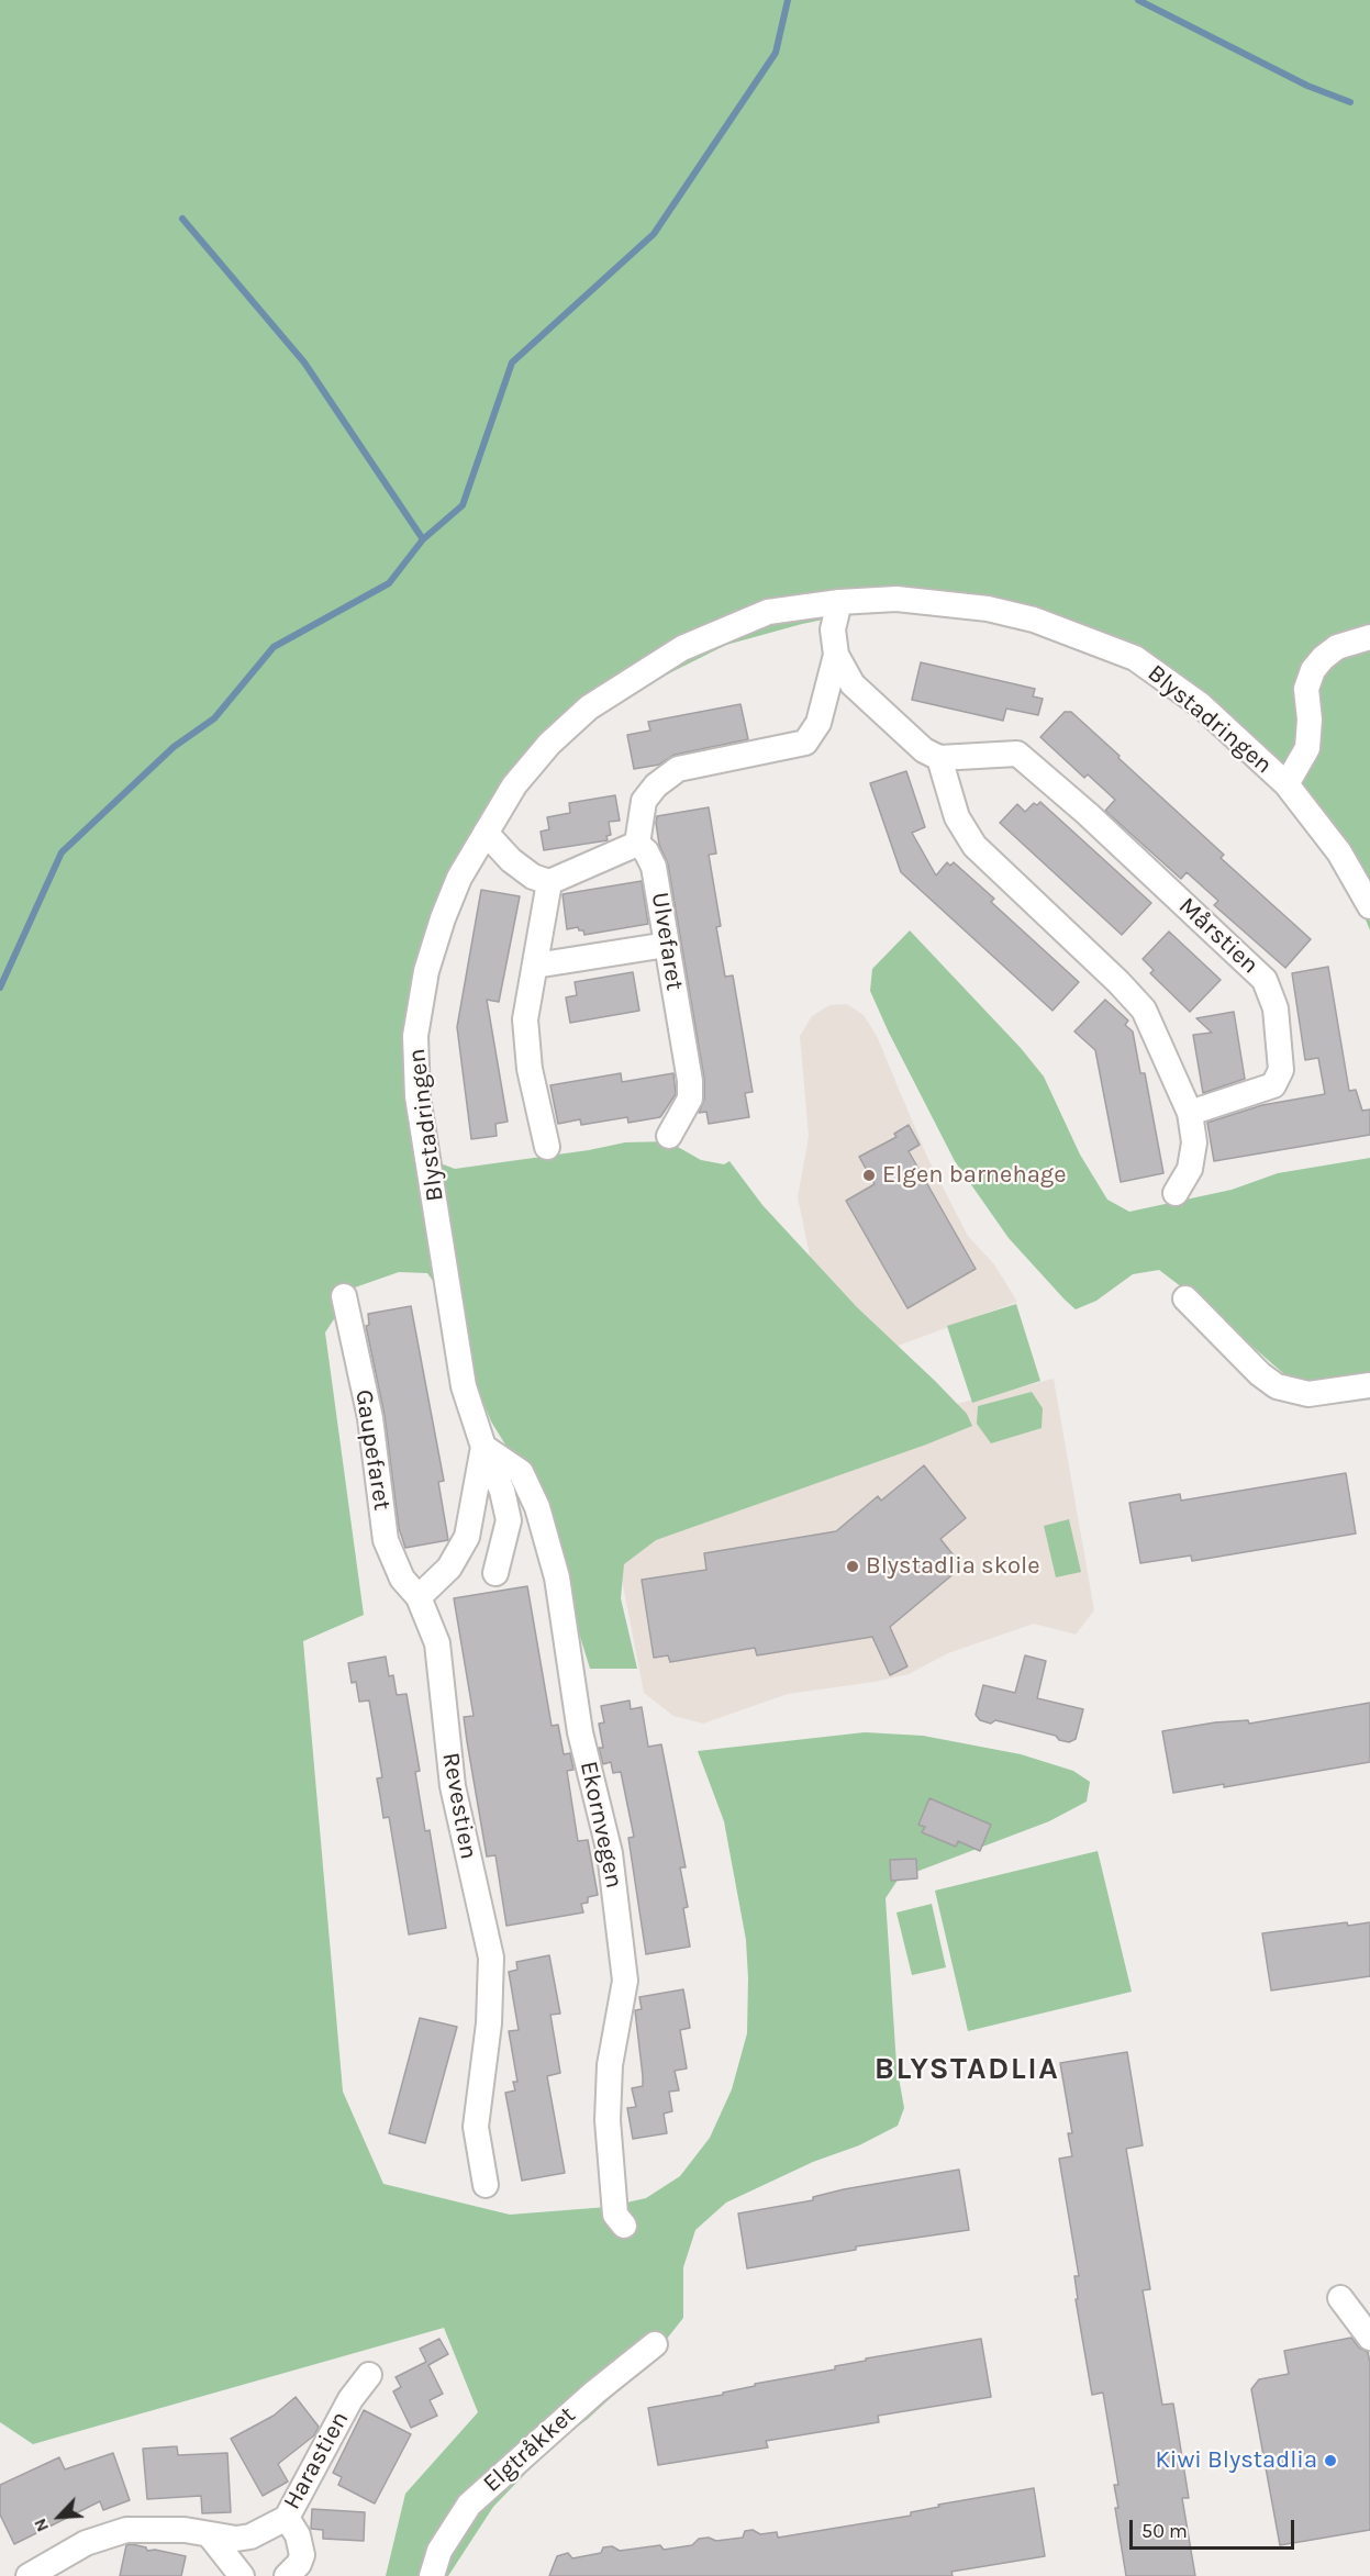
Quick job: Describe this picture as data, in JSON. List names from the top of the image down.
{
  "streets": {
    "street": [
      "Blystadringen",
      "Mårstien",
      "Ulvefaret",
      "Gaupefaret",
      "Revestien",
      "Ekornvegen",
      "Elgtråkket",
      "Harastien"
    ]
  },
  "crossings": [
    ["Blystadringen", "Ekornvegen"],
    ["Gaupefaret", "Revestien"]
  ],
  "districts": ["BLYSTADLIA"],
  "places": ["Elgen barnehage", "Blystadlia skole", "Kiwi Blystadlia"],
  "scale_bar": "50 m",
  "north": "bottom left"
}
